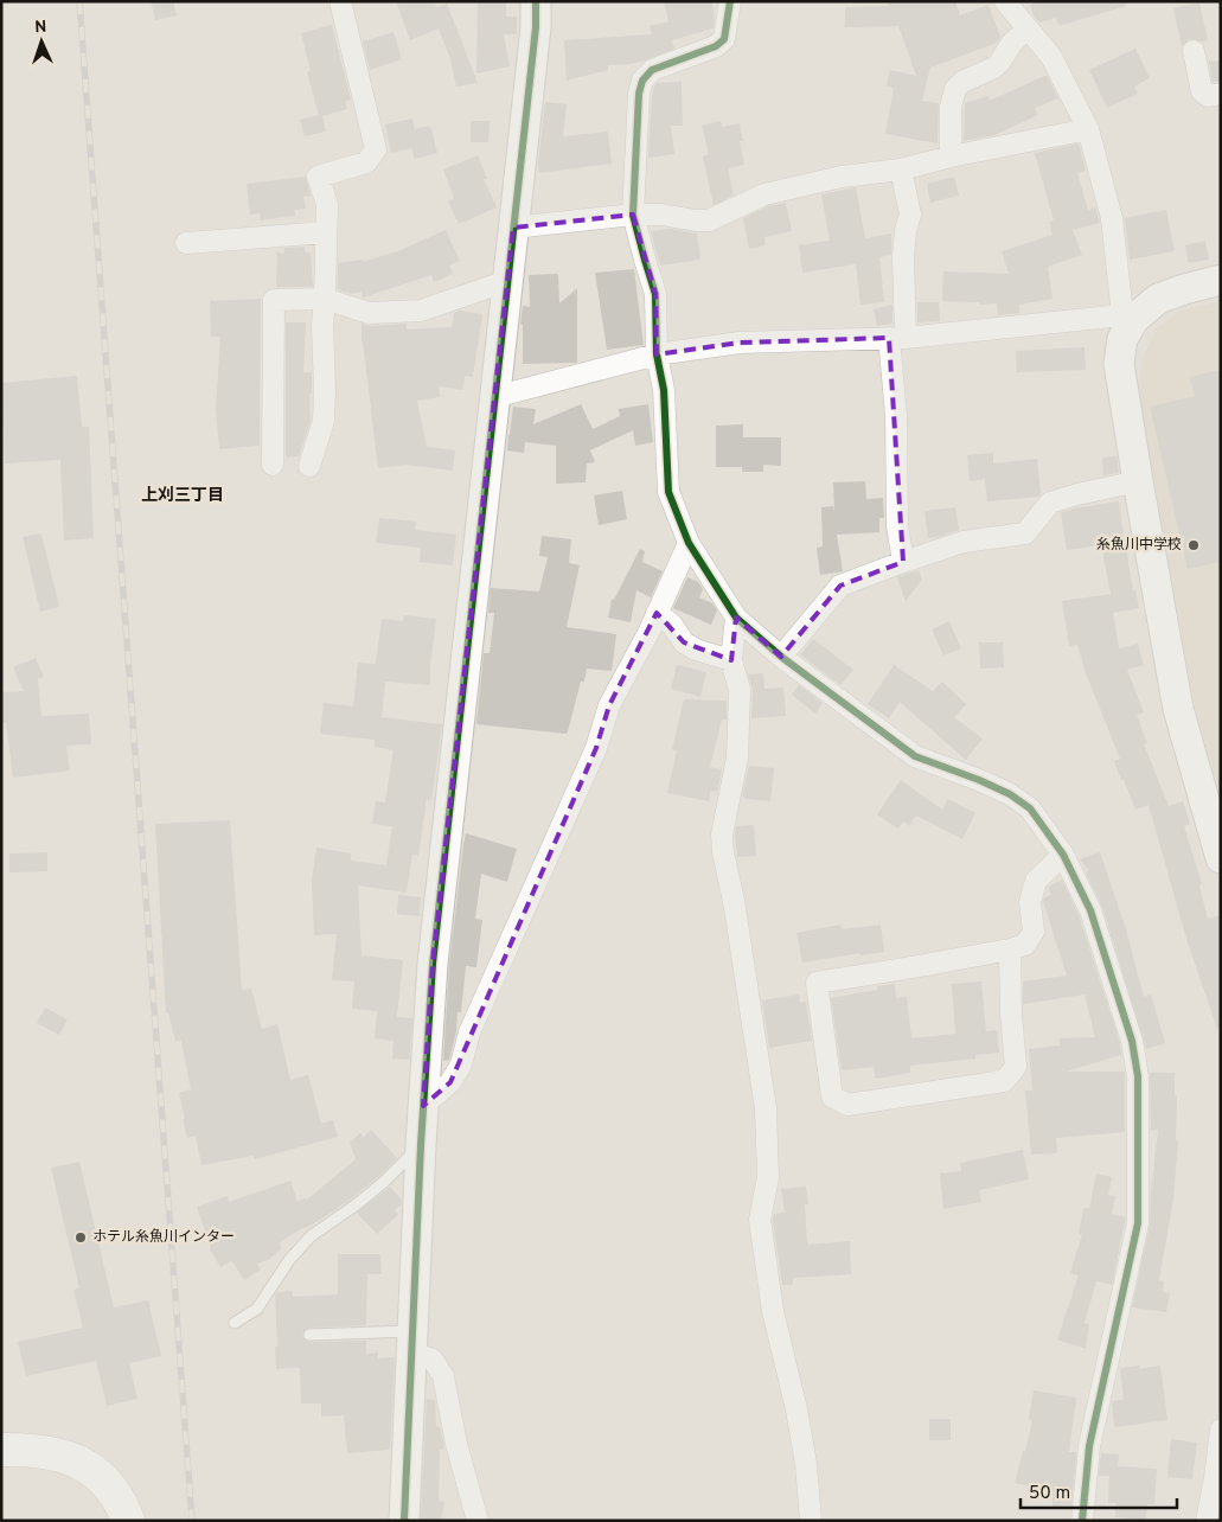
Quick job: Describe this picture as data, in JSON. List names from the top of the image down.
{
  "districts": ["上刈三丁目"],
  "places": ["糸魚川中学校", "ホテル糸魚川インター"],
  "scale_bar": "50 m",
  "north": "top"
}
